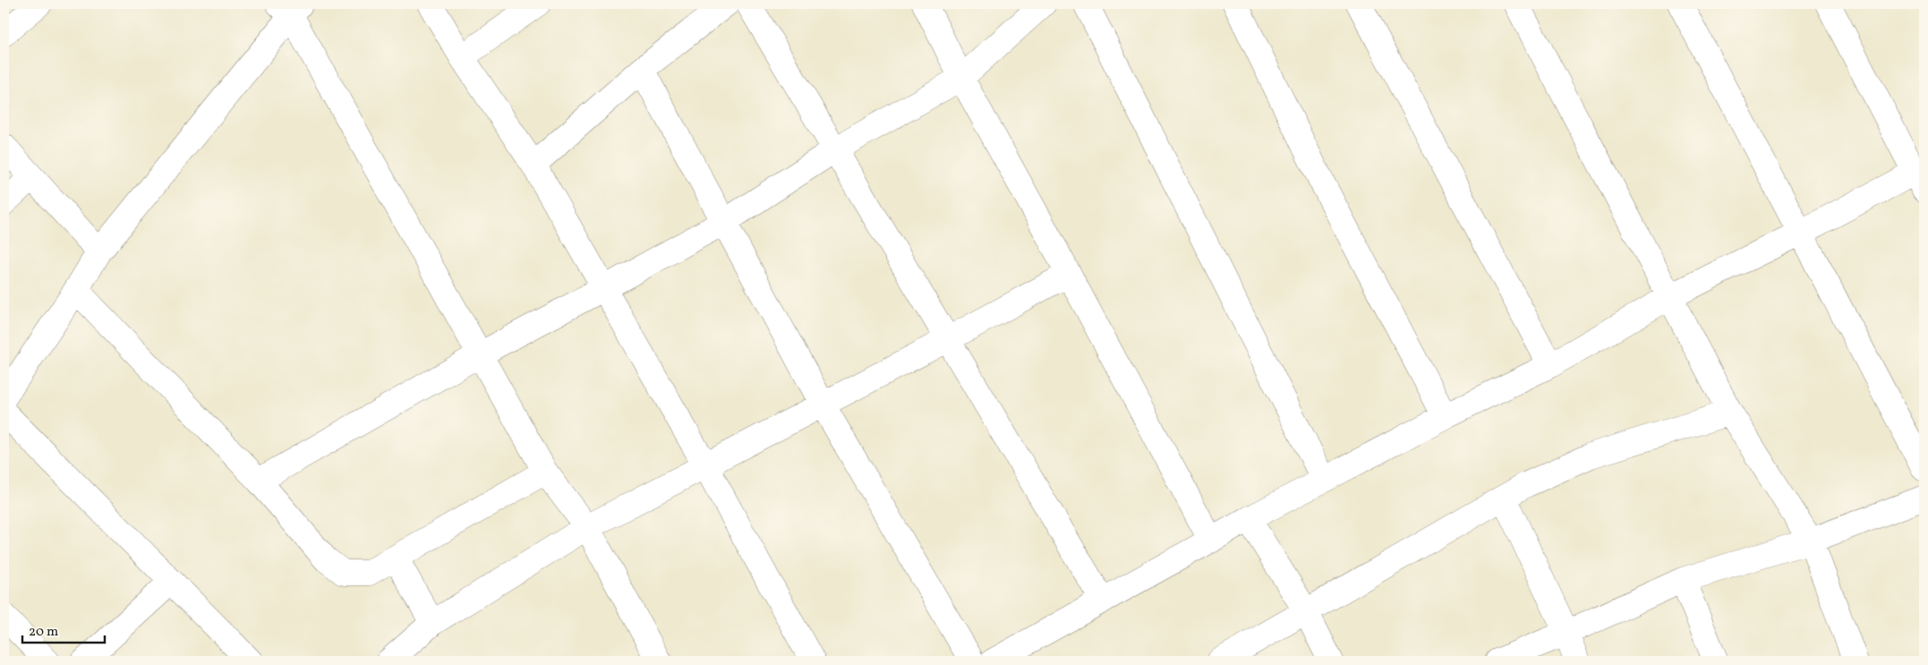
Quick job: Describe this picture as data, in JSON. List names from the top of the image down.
{
  "scale_bar": "20 m"
}
